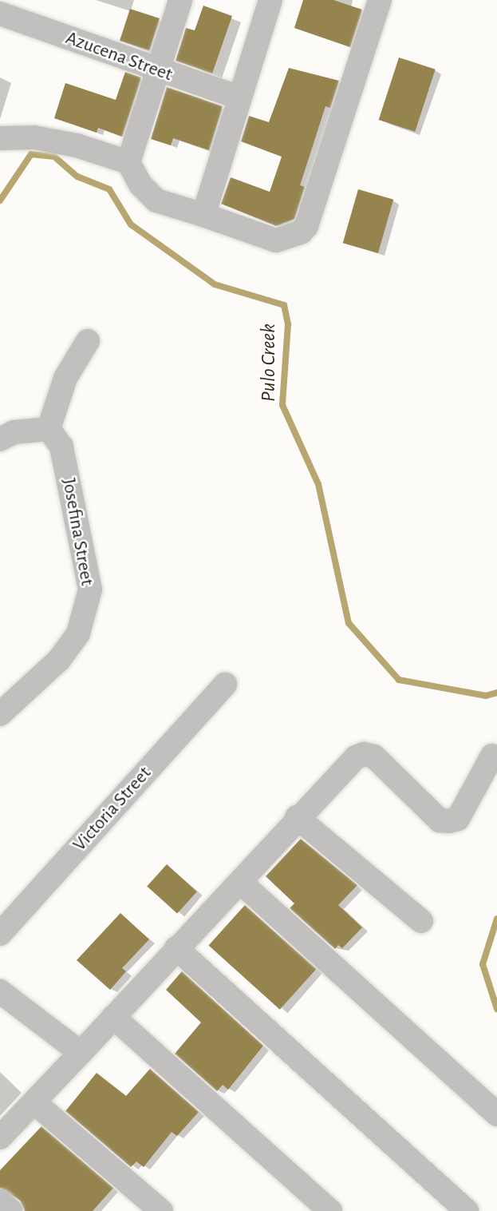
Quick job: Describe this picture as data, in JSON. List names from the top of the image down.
{
  "streets": {
    "street": ["Azucena Street", "Josefina Street", "Victoria Street"]
  },
  "water": ["Pulo Creek"]
}
